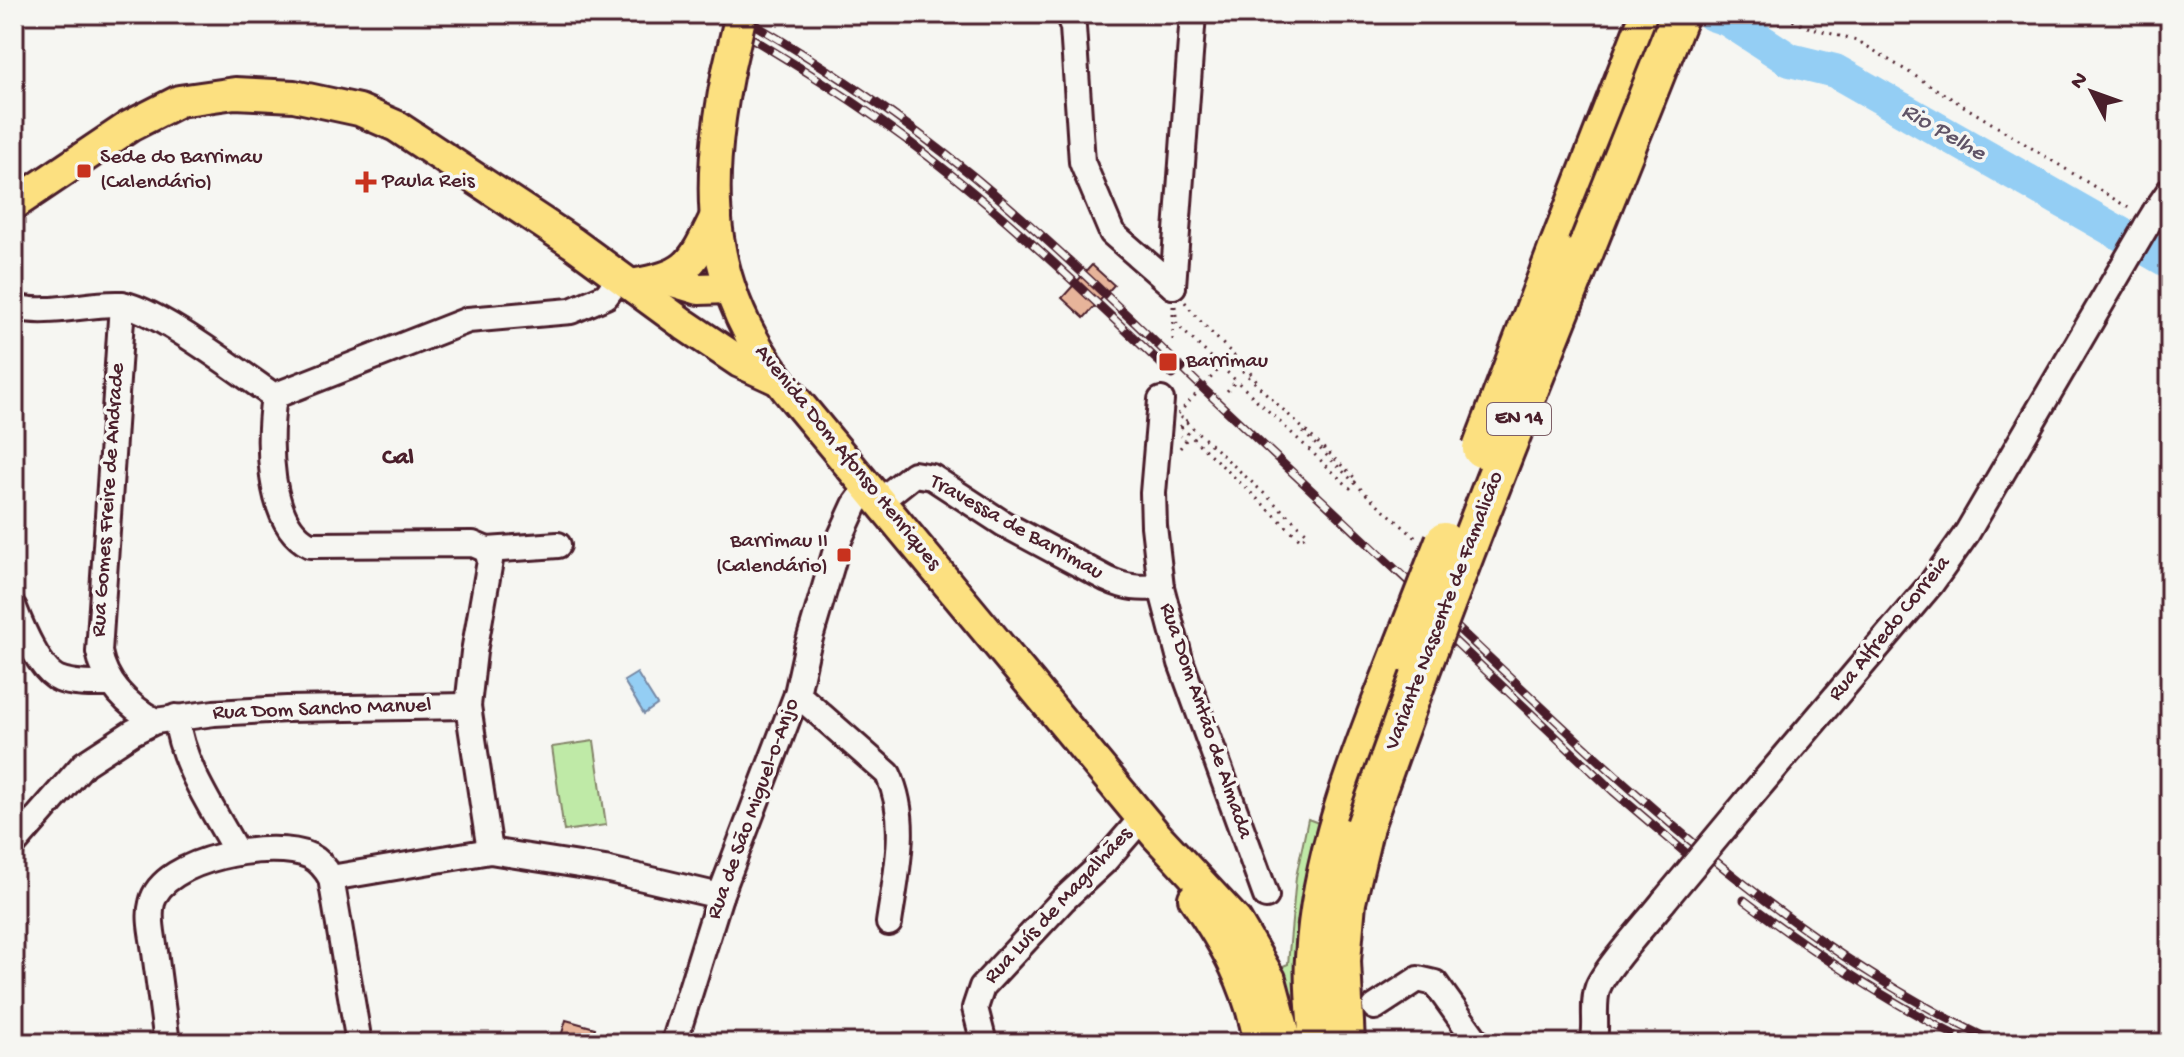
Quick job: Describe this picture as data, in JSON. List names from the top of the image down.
{
  "streets": {
    "highway": ["EN 14", "Variante Nascente de Famalicão"],
    "main road": ["Avenida Dom Afonso Henriques"],
    "street": [
      "Rua Gomes Freire de Andrade",
      "Travessa de Barrimau",
      "Rua Alfredo Correia",
      "Rua Dom Sancho Manuel",
      "Rua Dom Antão de Almada",
      "Rua de São Miguel-o-Anjo",
      "Rua Luís de Magalhães"
    ]
  },
  "crossings": [
    ["Avenida Dom Afonso Henriques", "Travessa de Barrimau"],
    ["Avenida Dom Afonso Henriques", "Rua de São Miguel-o-Anjo"],
    ["Avenida Dom Afonso Henriques", "Rua Luís de Magalhães"],
    ["Rua Gomes Freire de Andrade", "Rua Dom Sancho Manuel"],
    ["Travessa de Barrimau", "Rua Dom Antão de Almada"],
    ["Travessa de Barrimau", "Rua de São Miguel-o-Anjo"]
  ],
  "districts": ["Cal"],
  "water": ["Rio Pelhe"],
  "places": {
    "transit": ["Sede do Barrimau (Calendário)", "Barrimau", "Barrimau II (Calendário)"],
    "health": ["Paula Reis"]
  },
  "north": "top left"
}
